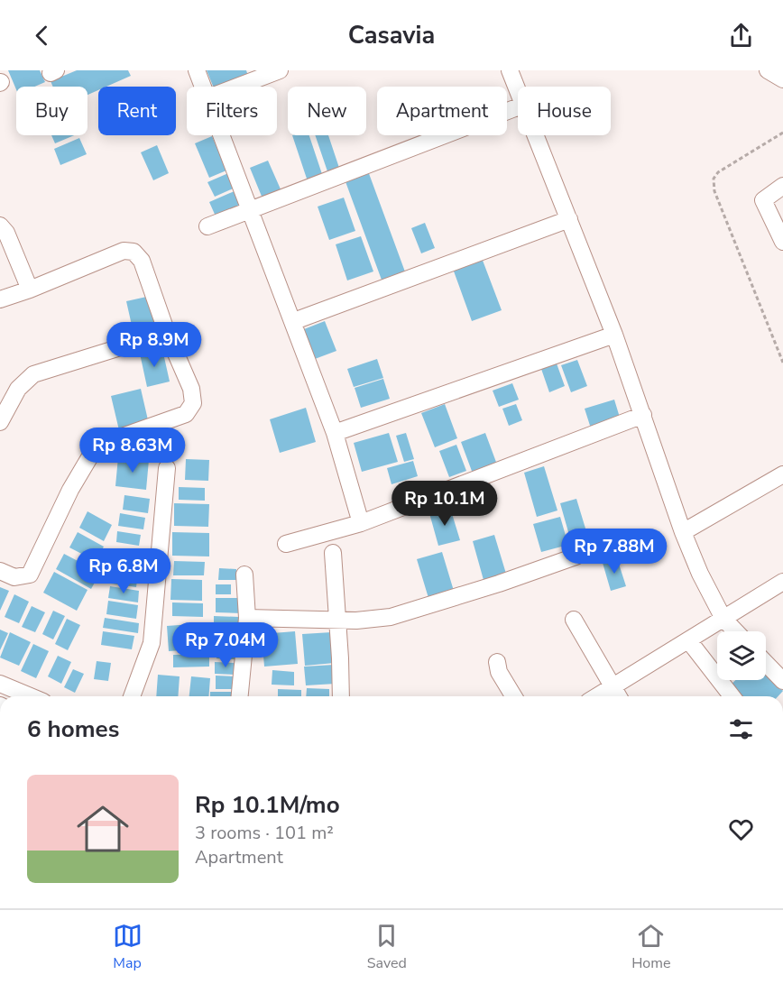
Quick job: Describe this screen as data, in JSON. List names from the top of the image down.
{
  "page": {
    "header": "Casavia",
    "chip": [
      "Buy",
      "Rent",
      "Filters",
      "New",
      "Apartment",
      "House"
    ],
    "price": [
      "Rp 8.9M",
      "Rp 8.63M",
      "Rp 10.1M",
      "Rp 7.88M",
      "Rp 6.8M",
      "Rp 7.04M"
    ],
    "heading": "6 homes",
    "list": [
      {
        "name": "Rp 10.1M/mo",
        "note": "3 rooms · 101 m² · Apartment"
      }
    ],
    "tabs": ["Map", "Saved", "Home"]
  }
}
